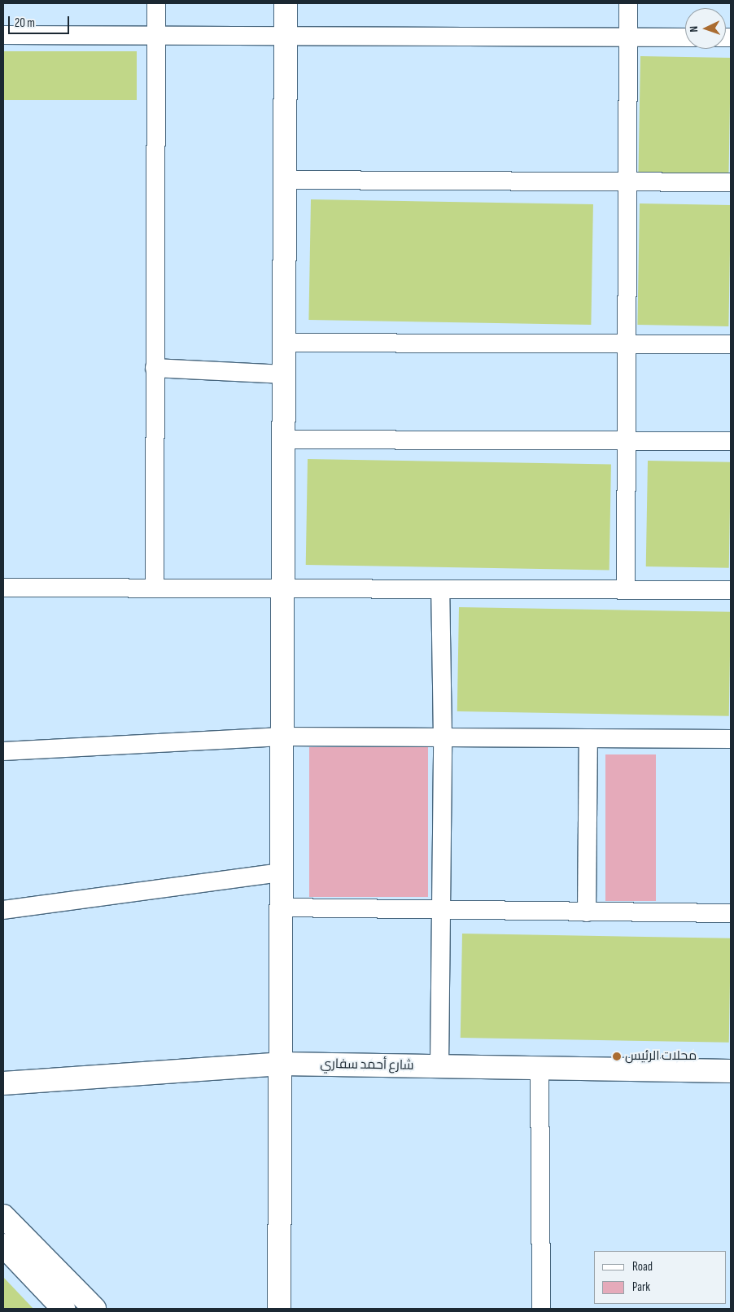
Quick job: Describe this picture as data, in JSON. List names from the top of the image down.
{
  "streets": {
    "street": ["شارع أحمد سفاري"]
  },
  "places": ["محلات الرئيس"],
  "legend": ["Road", "Park"],
  "scale_bar": "20 m",
  "north": "left"
}
